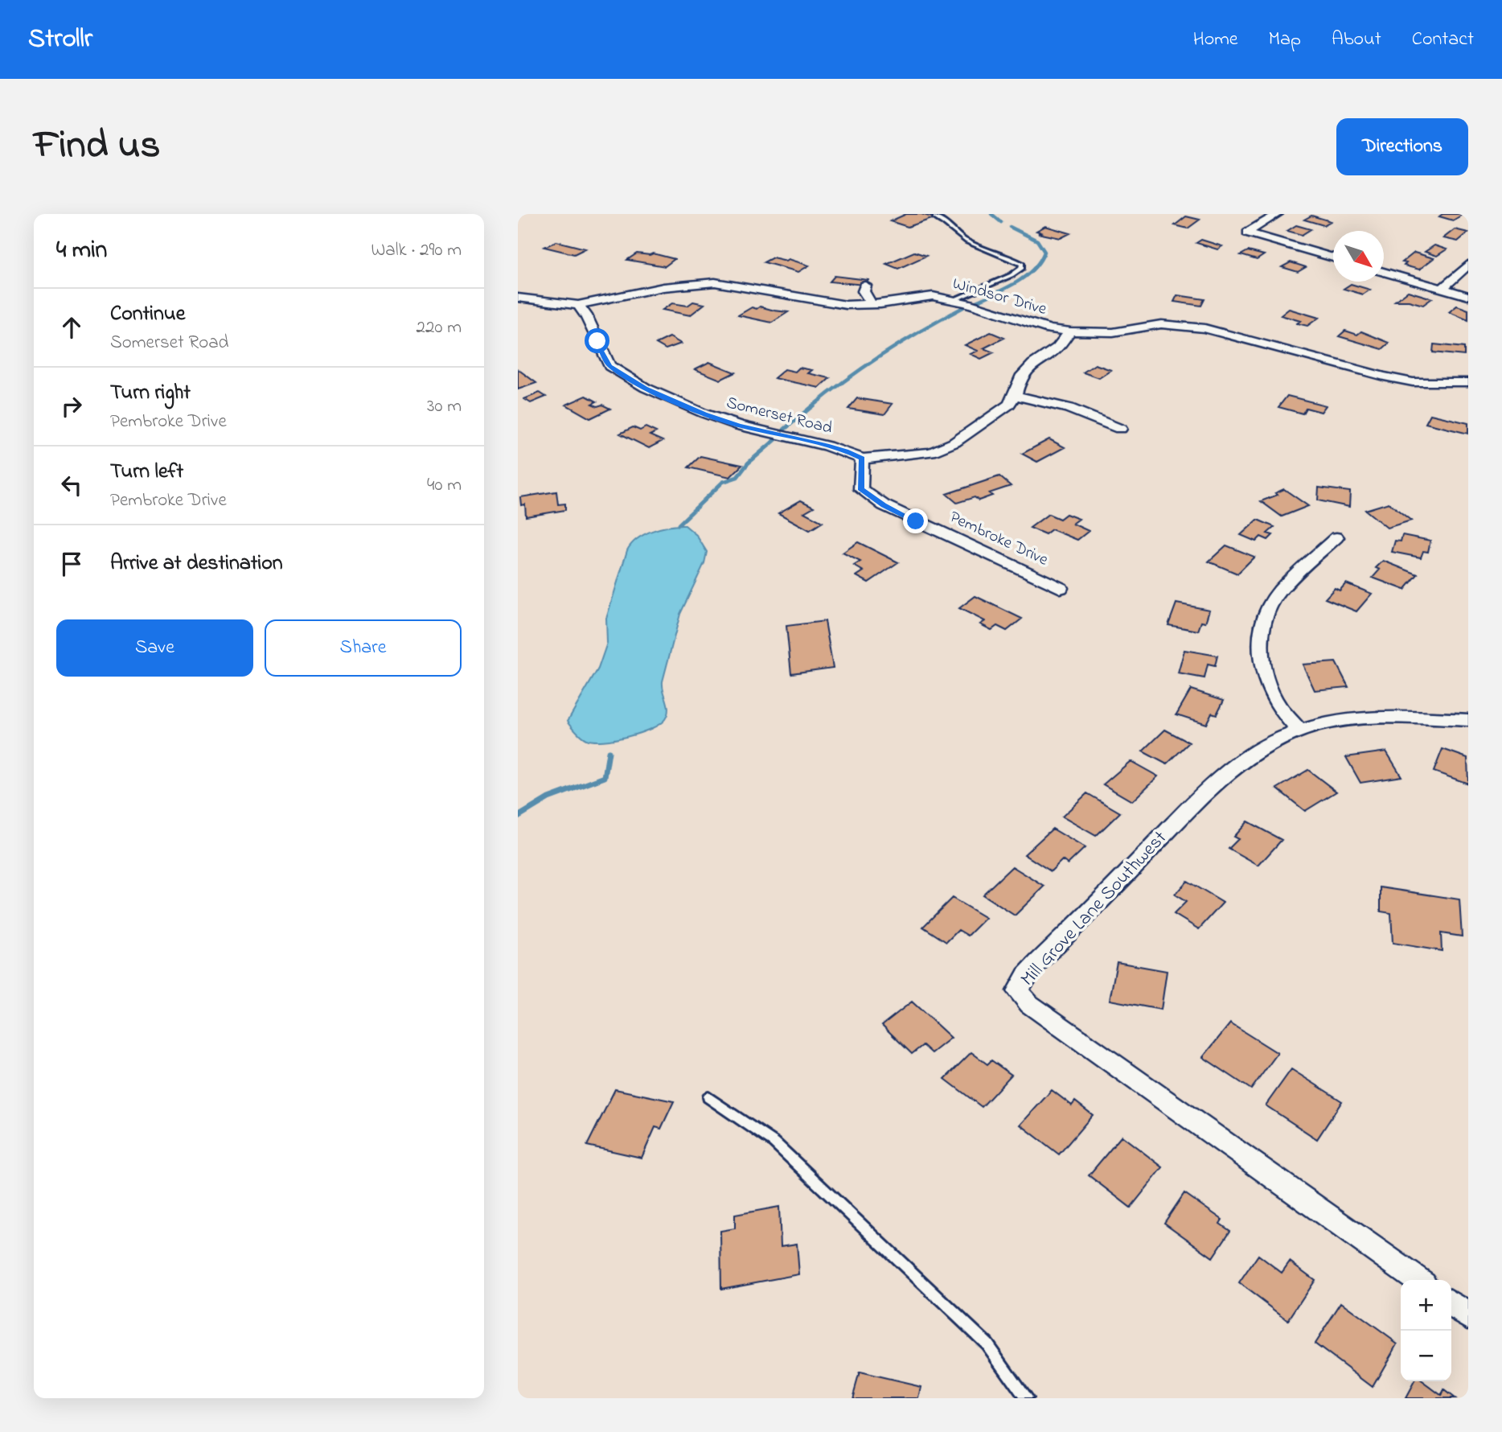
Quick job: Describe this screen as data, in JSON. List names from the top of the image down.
{
  "streets": {
    "street": [
      "Windsor Drive",
      "Somerset Road",
      "Pembroke Drive",
      "Mill Grove Lane Southwest"
    ]
  },
  "crossings": [
    ["Windsor Drive", "Somerset Road"],
    ["Somerset Road", "Pembroke Drive"]
  ],
  "north": "bottom right",
  "page": {
    "header": "Strollr",
    "nav": [
      "Home",
      "Map",
      "About",
      "Contact"
    ],
    "title": "Find us",
    "buttons": [
      "Directions",
      ["Save", "Share"]
    ],
    "heading": ["4 min", "Walk · 290 m"],
    "list": [
      ["Continue", "Somerset Road", "220 m"],
      ["Turn right", "Pembroke Drive", "30 m"],
      ["Turn left", "Pembroke Drive", "40 m"],
      "Arrive at destination"
    ],
    "map_buttons": ["+", "−"]
  }
}
